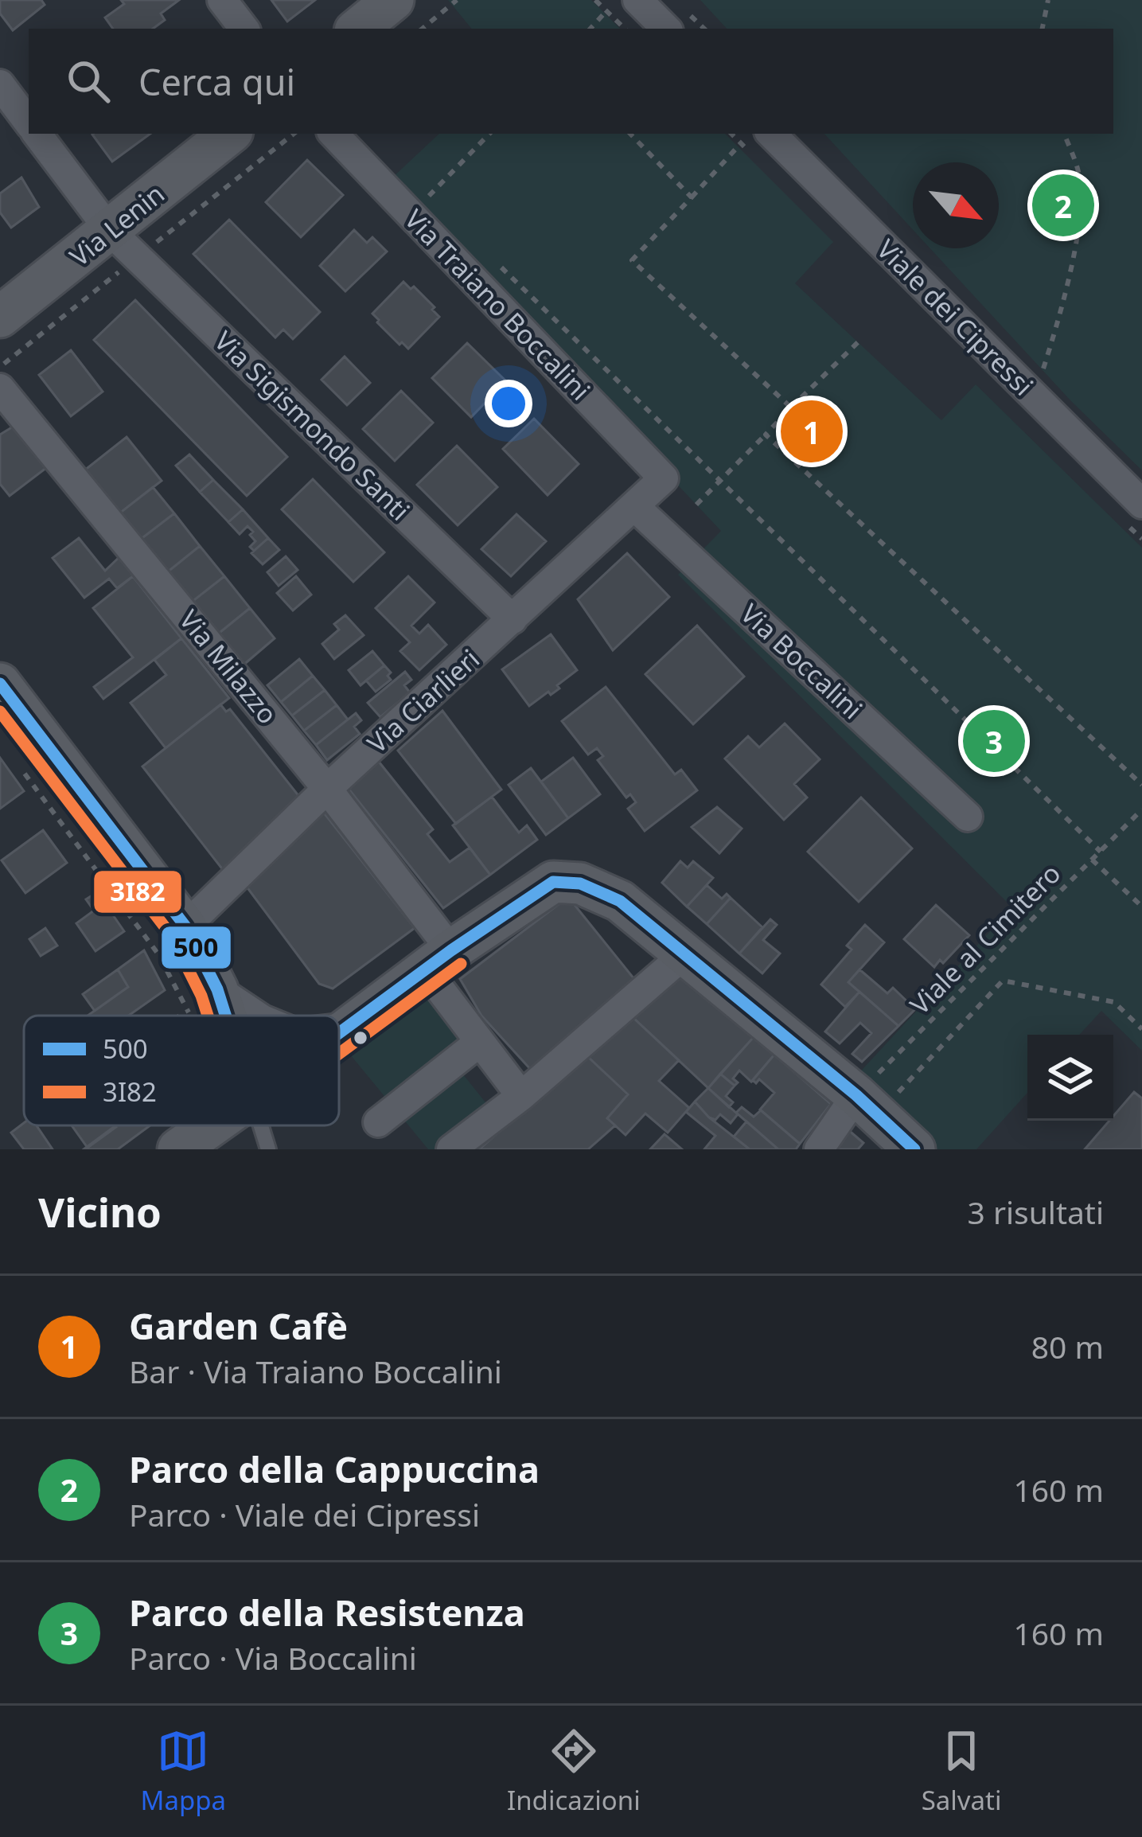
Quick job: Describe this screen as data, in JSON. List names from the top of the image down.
{
  "streets": {
    "street": [
      "Via Lenin",
      "Via Traiano Boccalini",
      "Viale dei Cipressi",
      "Via Sigismondo Santi",
      "Via Boccalini",
      "Via Milazzo",
      "Via Ciarlieri"
    ],
    "path": ["Viale al Cimitero"]
  },
  "crossings": [
    ["Via Lenin", "Via Sigismondo Santi"],
    ["Via Traiano Boccalini", "Via Ciarlieri"],
    ["Via Sigismondo Santi", "Via Ciarlieri"],
    ["Via Boccalini", "Via Ciarlieri"],
    ["Via Milazzo", "Via Ciarlieri"]
  ],
  "lines": ["transit line 500", "transit line 3I82"],
  "legend": ["500", "3I82"],
  "north": "bottom right",
  "page": {
    "search": "Cerca qui",
    "pins": ["2", "1", "3"],
    "heading": ["Vicino", "3 risultati"],
    "list": [
      {
        "mark": "1",
        "name": "Garden Cafè",
        "note": "Bar · Via Traiano Boccalini",
        "value": "80 m"
      },
      {
        "mark": "2",
        "name": "Parco della Cappuccina",
        "note": "Parco · Viale dei Cipressi",
        "value": "160 m"
      },
      {
        "mark": "3",
        "name": "Parco della Resistenza",
        "note": "Parco · Via Boccalini",
        "value": "160 m"
      }
    ],
    "nav": ["Mappa", "Indicazioni", "Salvati"]
  }
}
